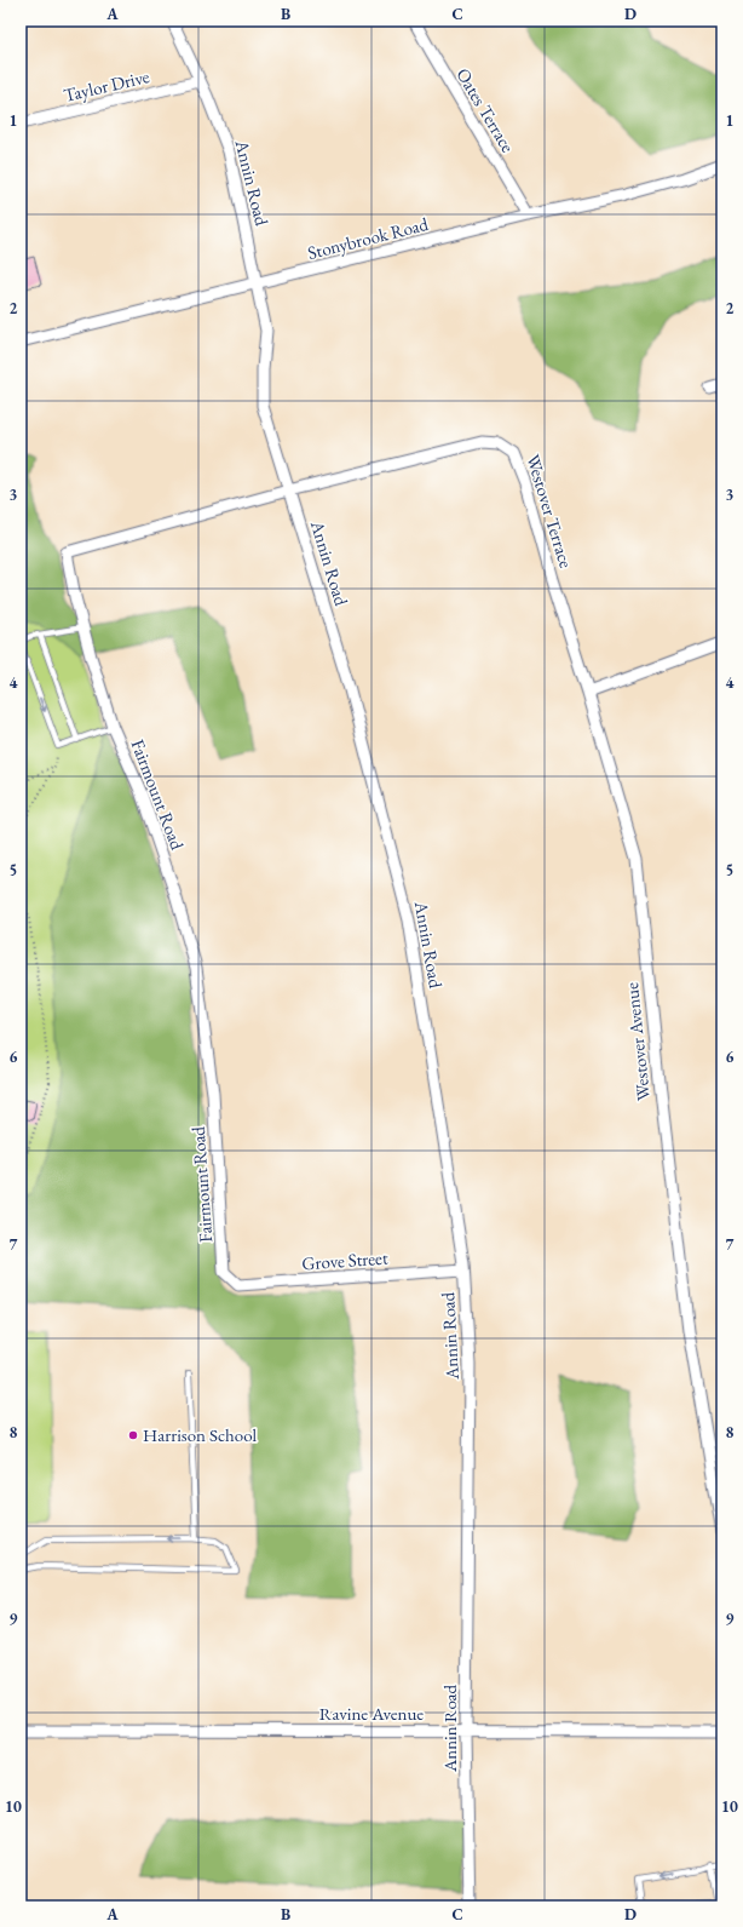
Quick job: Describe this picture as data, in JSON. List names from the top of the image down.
{
  "streets": {
    "street": [
      "Taylor Drive",
      "Oates Terrace",
      "Annin Road",
      "Stonybrook Road",
      "Westover Terrace",
      "Fairmount Road",
      "Westover Avenue",
      "Grove Street",
      "Ravine Avenue"
    ]
  },
  "crossings": [
    ["Taylor Drive", "Annin Road"],
    ["Oates Terrace", "Stonybrook Road"],
    ["Annin Road", "Stonybrook Road"],
    ["Annin Road", "Westover Terrace"],
    ["Annin Road", "Fairmount Road"],
    ["Annin Road", "Grove Street"],
    ["Annin Road", "Ravine Avenue"],
    ["Westover Terrace", "Fairmount Road"],
    ["Westover Terrace", "Westover Avenue"],
    ["Fairmount Road", "Grove Street"]
  ],
  "places": ["Harrison School"],
  "grid": {
    "columns": [
      "A",
      "B",
      "C",
      "D"
    ],
    "rows": [
      "1",
      "2",
      "3",
      "4",
      "5",
      "6",
      "7",
      "8",
      "9",
      "10"
    ]
  }
}
